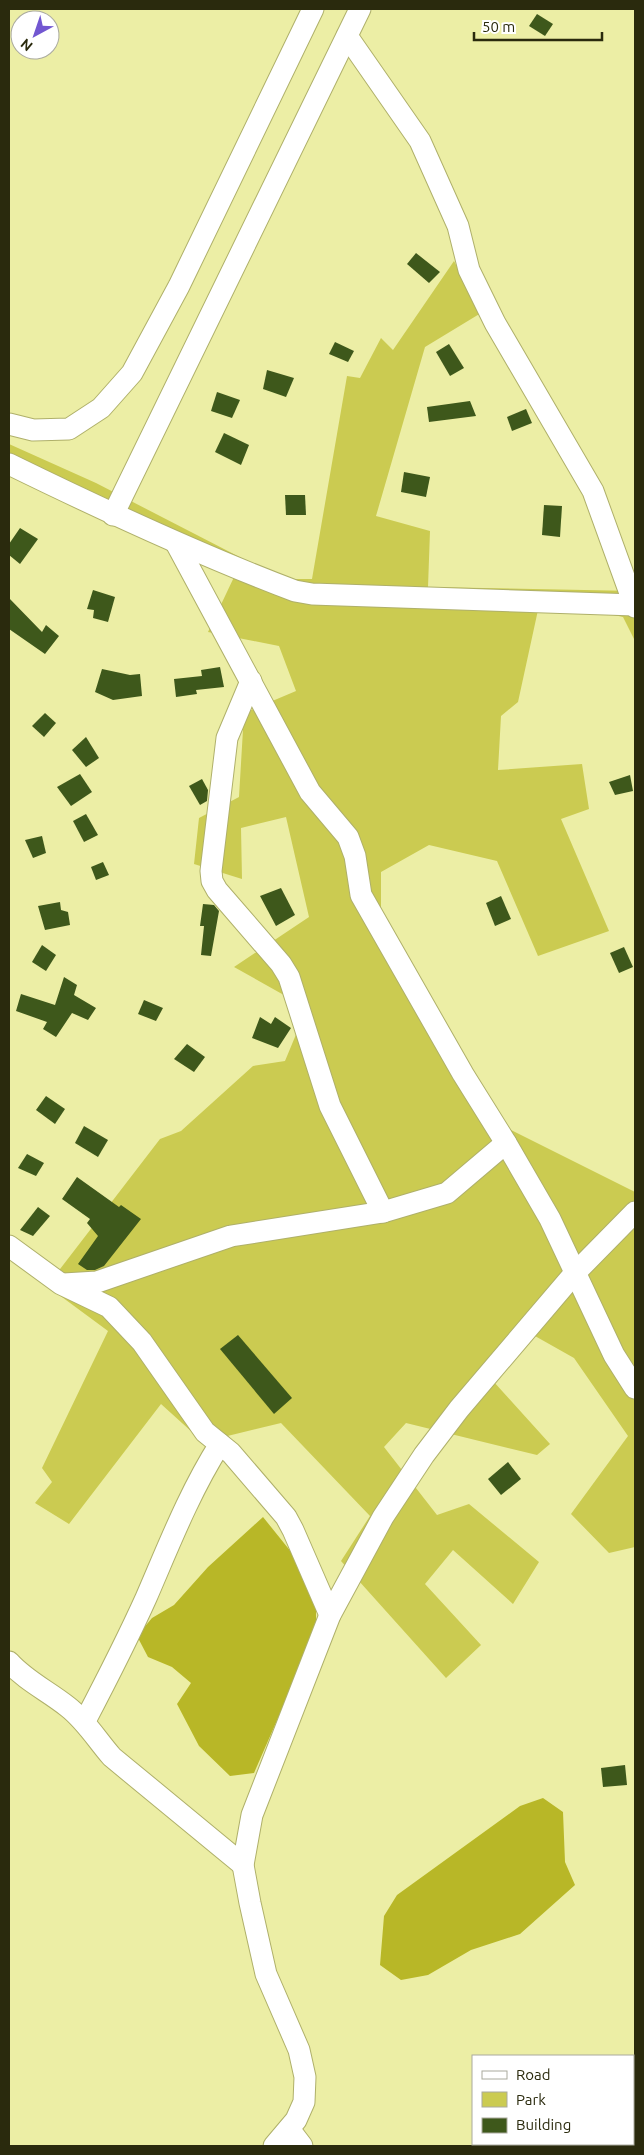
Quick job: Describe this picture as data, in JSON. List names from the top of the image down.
{
  "legend": ["Road", "Park", "Building"],
  "scale_bar": "50 m",
  "north": "bottom left"
}
